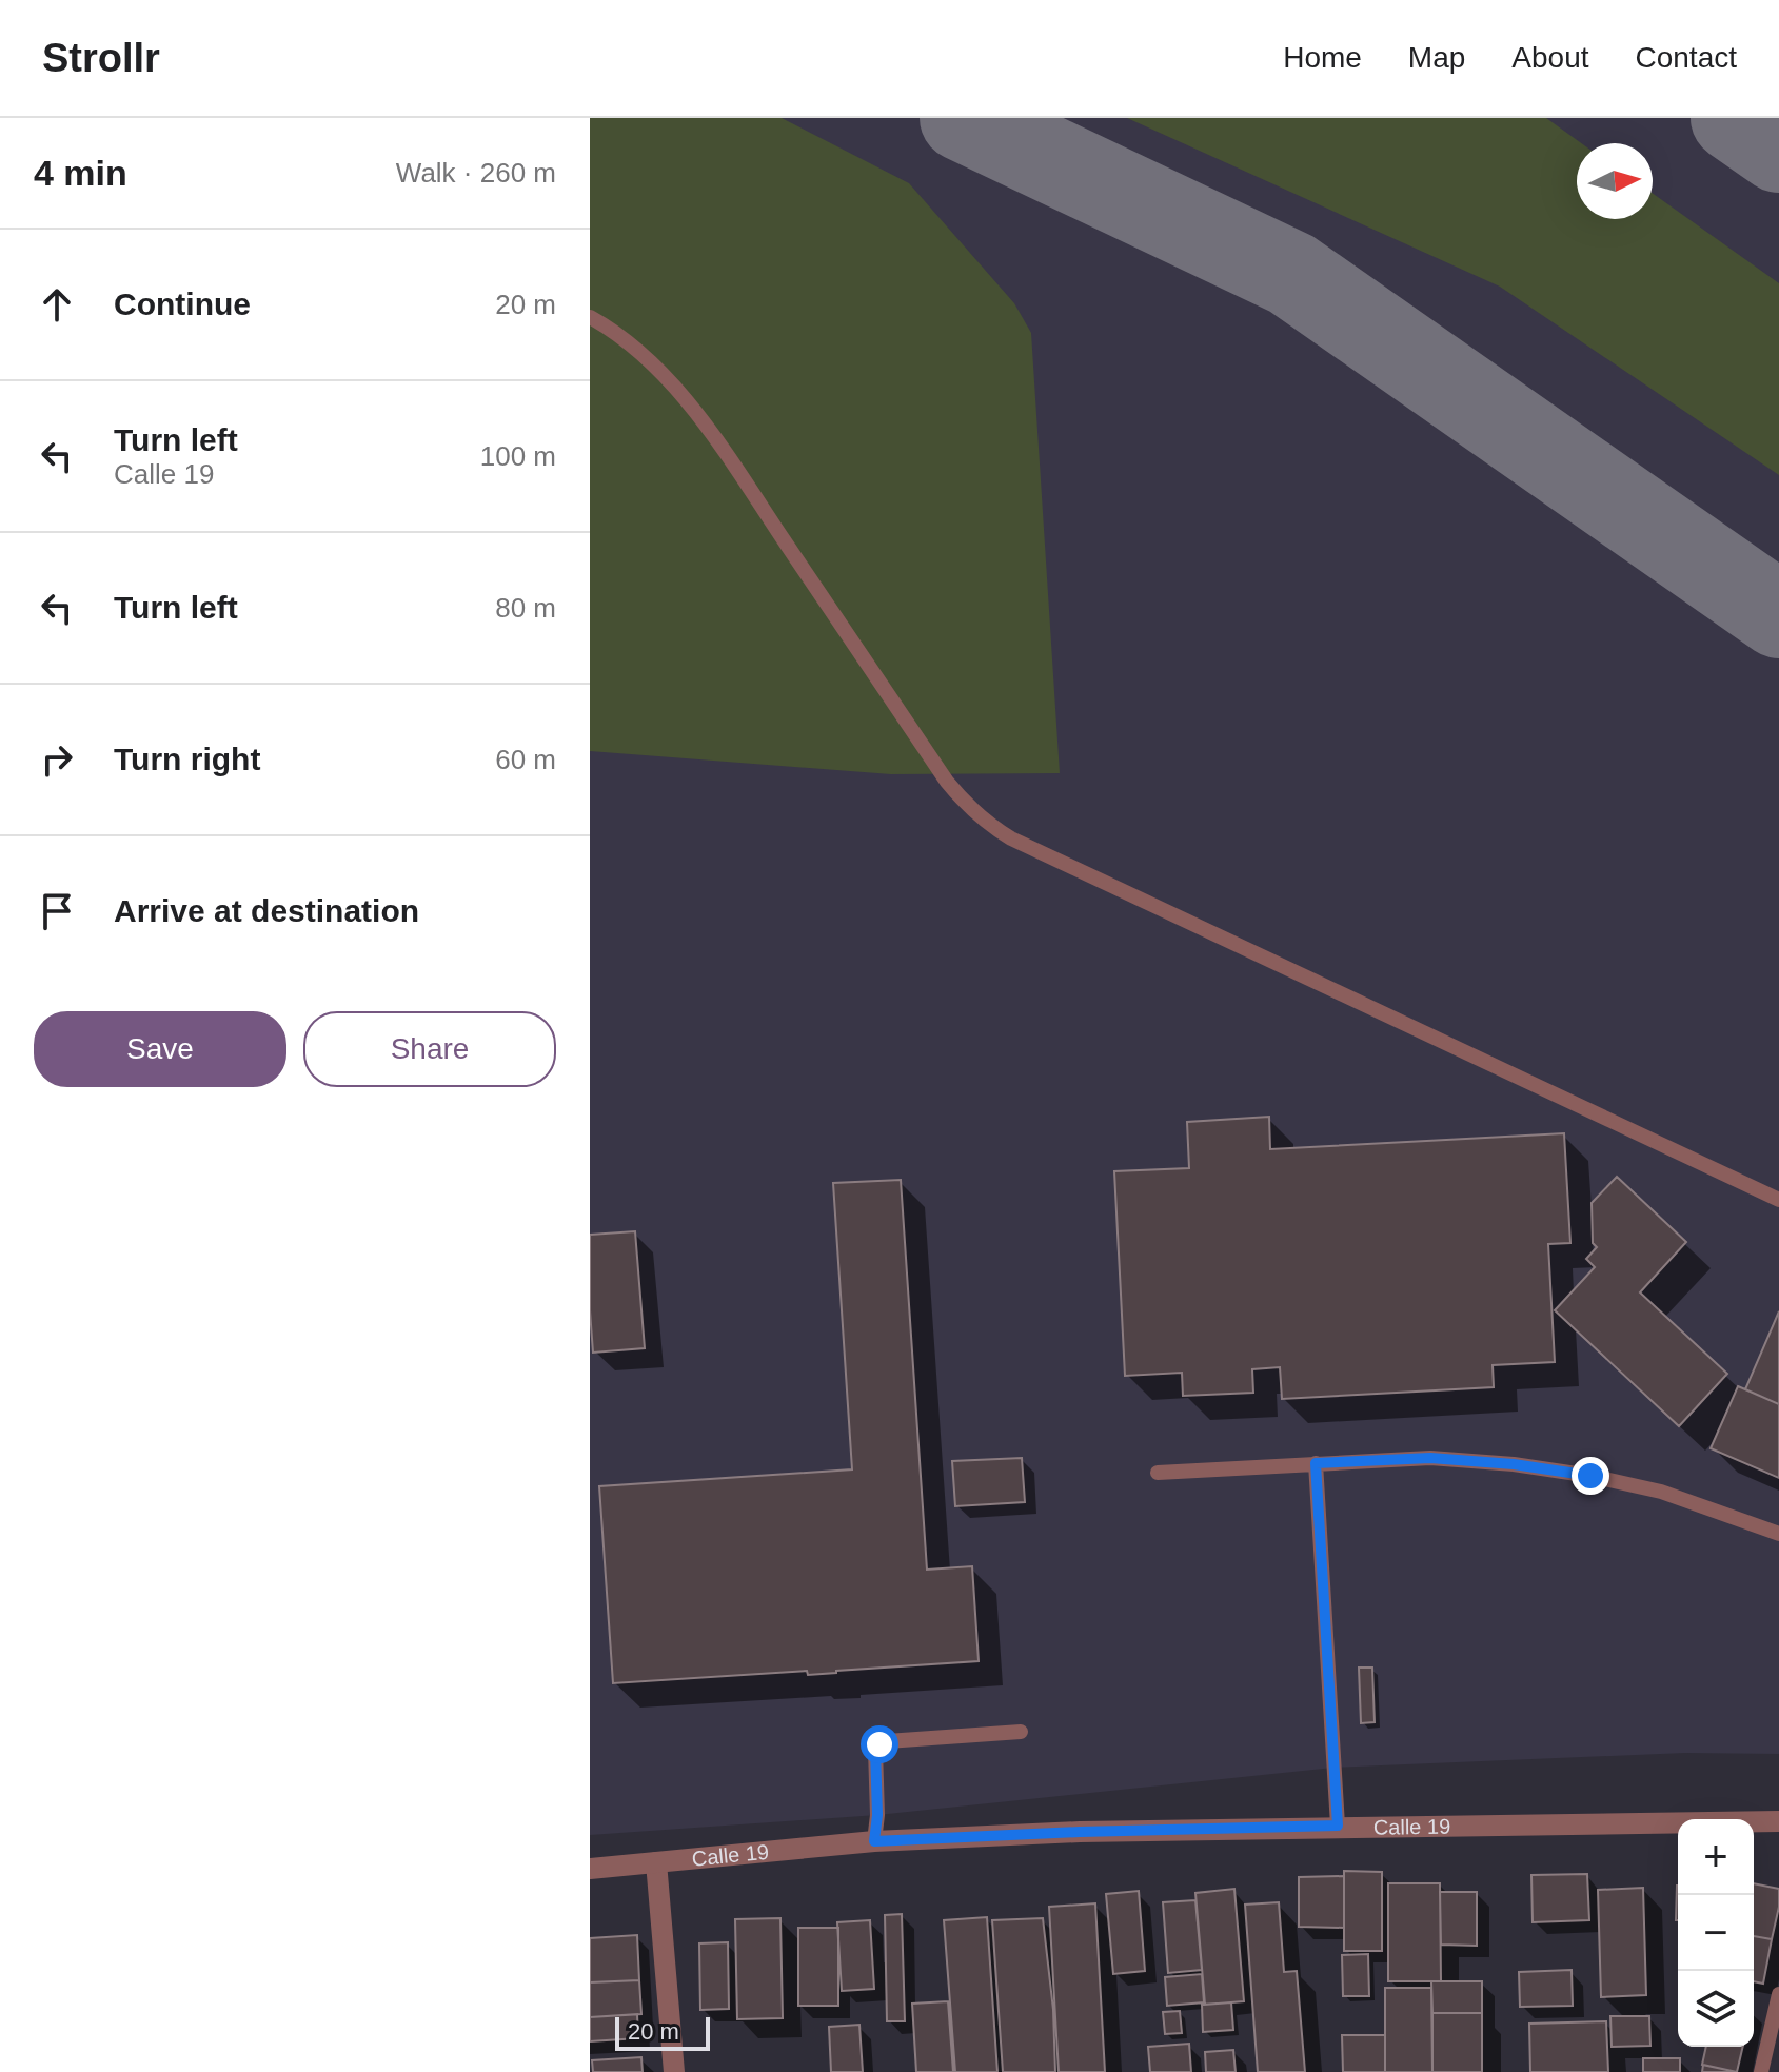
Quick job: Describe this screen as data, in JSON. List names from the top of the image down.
{
  "streets": {
    "street": ["Calle 19"]
  },
  "scale_bar": "20 m",
  "north": "right",
  "page": {
    "header": "Strollr",
    "nav": [
      "Home",
      "Map",
      "About",
      "Contact"
    ],
    "heading": ["4 min", "Walk · 260 m"],
    "list": [
      ["Continue", "20 m"],
      ["Turn left", "Calle 19", "100 m"],
      ["Turn left", "80 m"],
      ["Turn right", "60 m"],
      "Arrive at destination"
    ],
    "buttons": ["Save", "Share"],
    "map_buttons": ["+", "−"],
    "scale": "20 m"
  }
}
